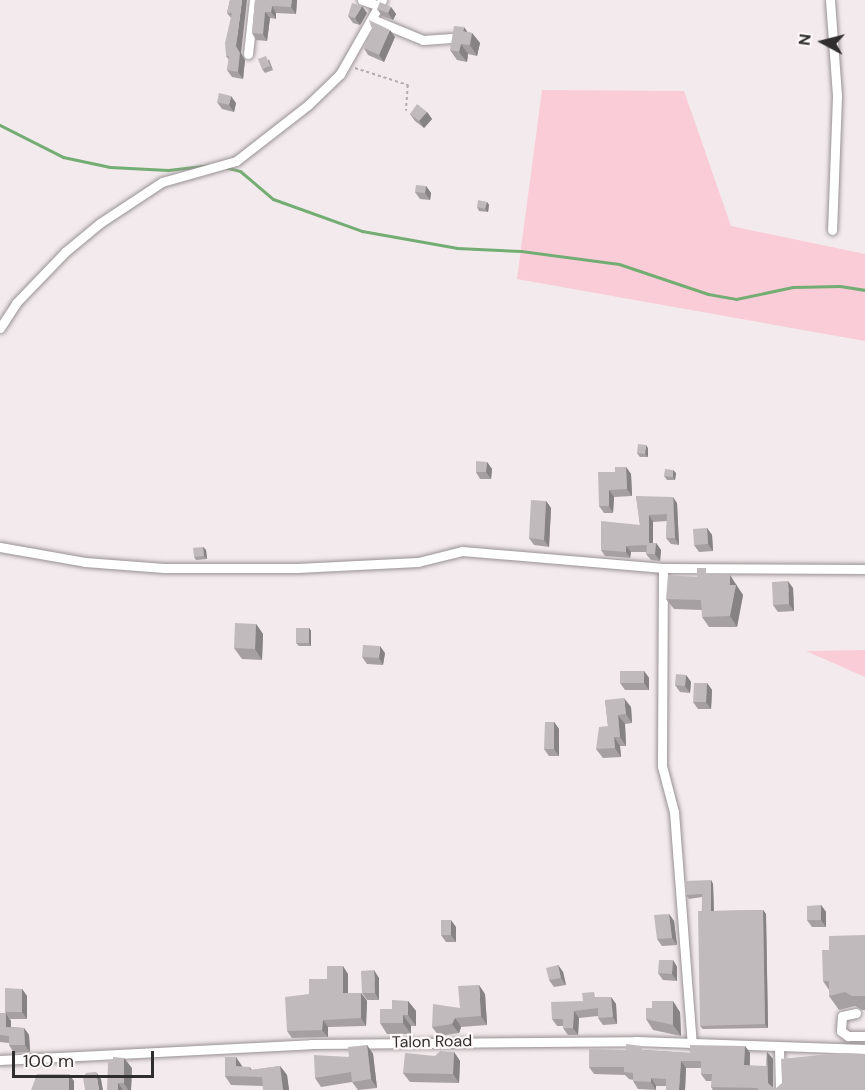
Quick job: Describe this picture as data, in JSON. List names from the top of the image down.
{
  "streets": {
    "street": ["Talon Road"]
  },
  "scale_bar": "100 m",
  "north": "left"
}
